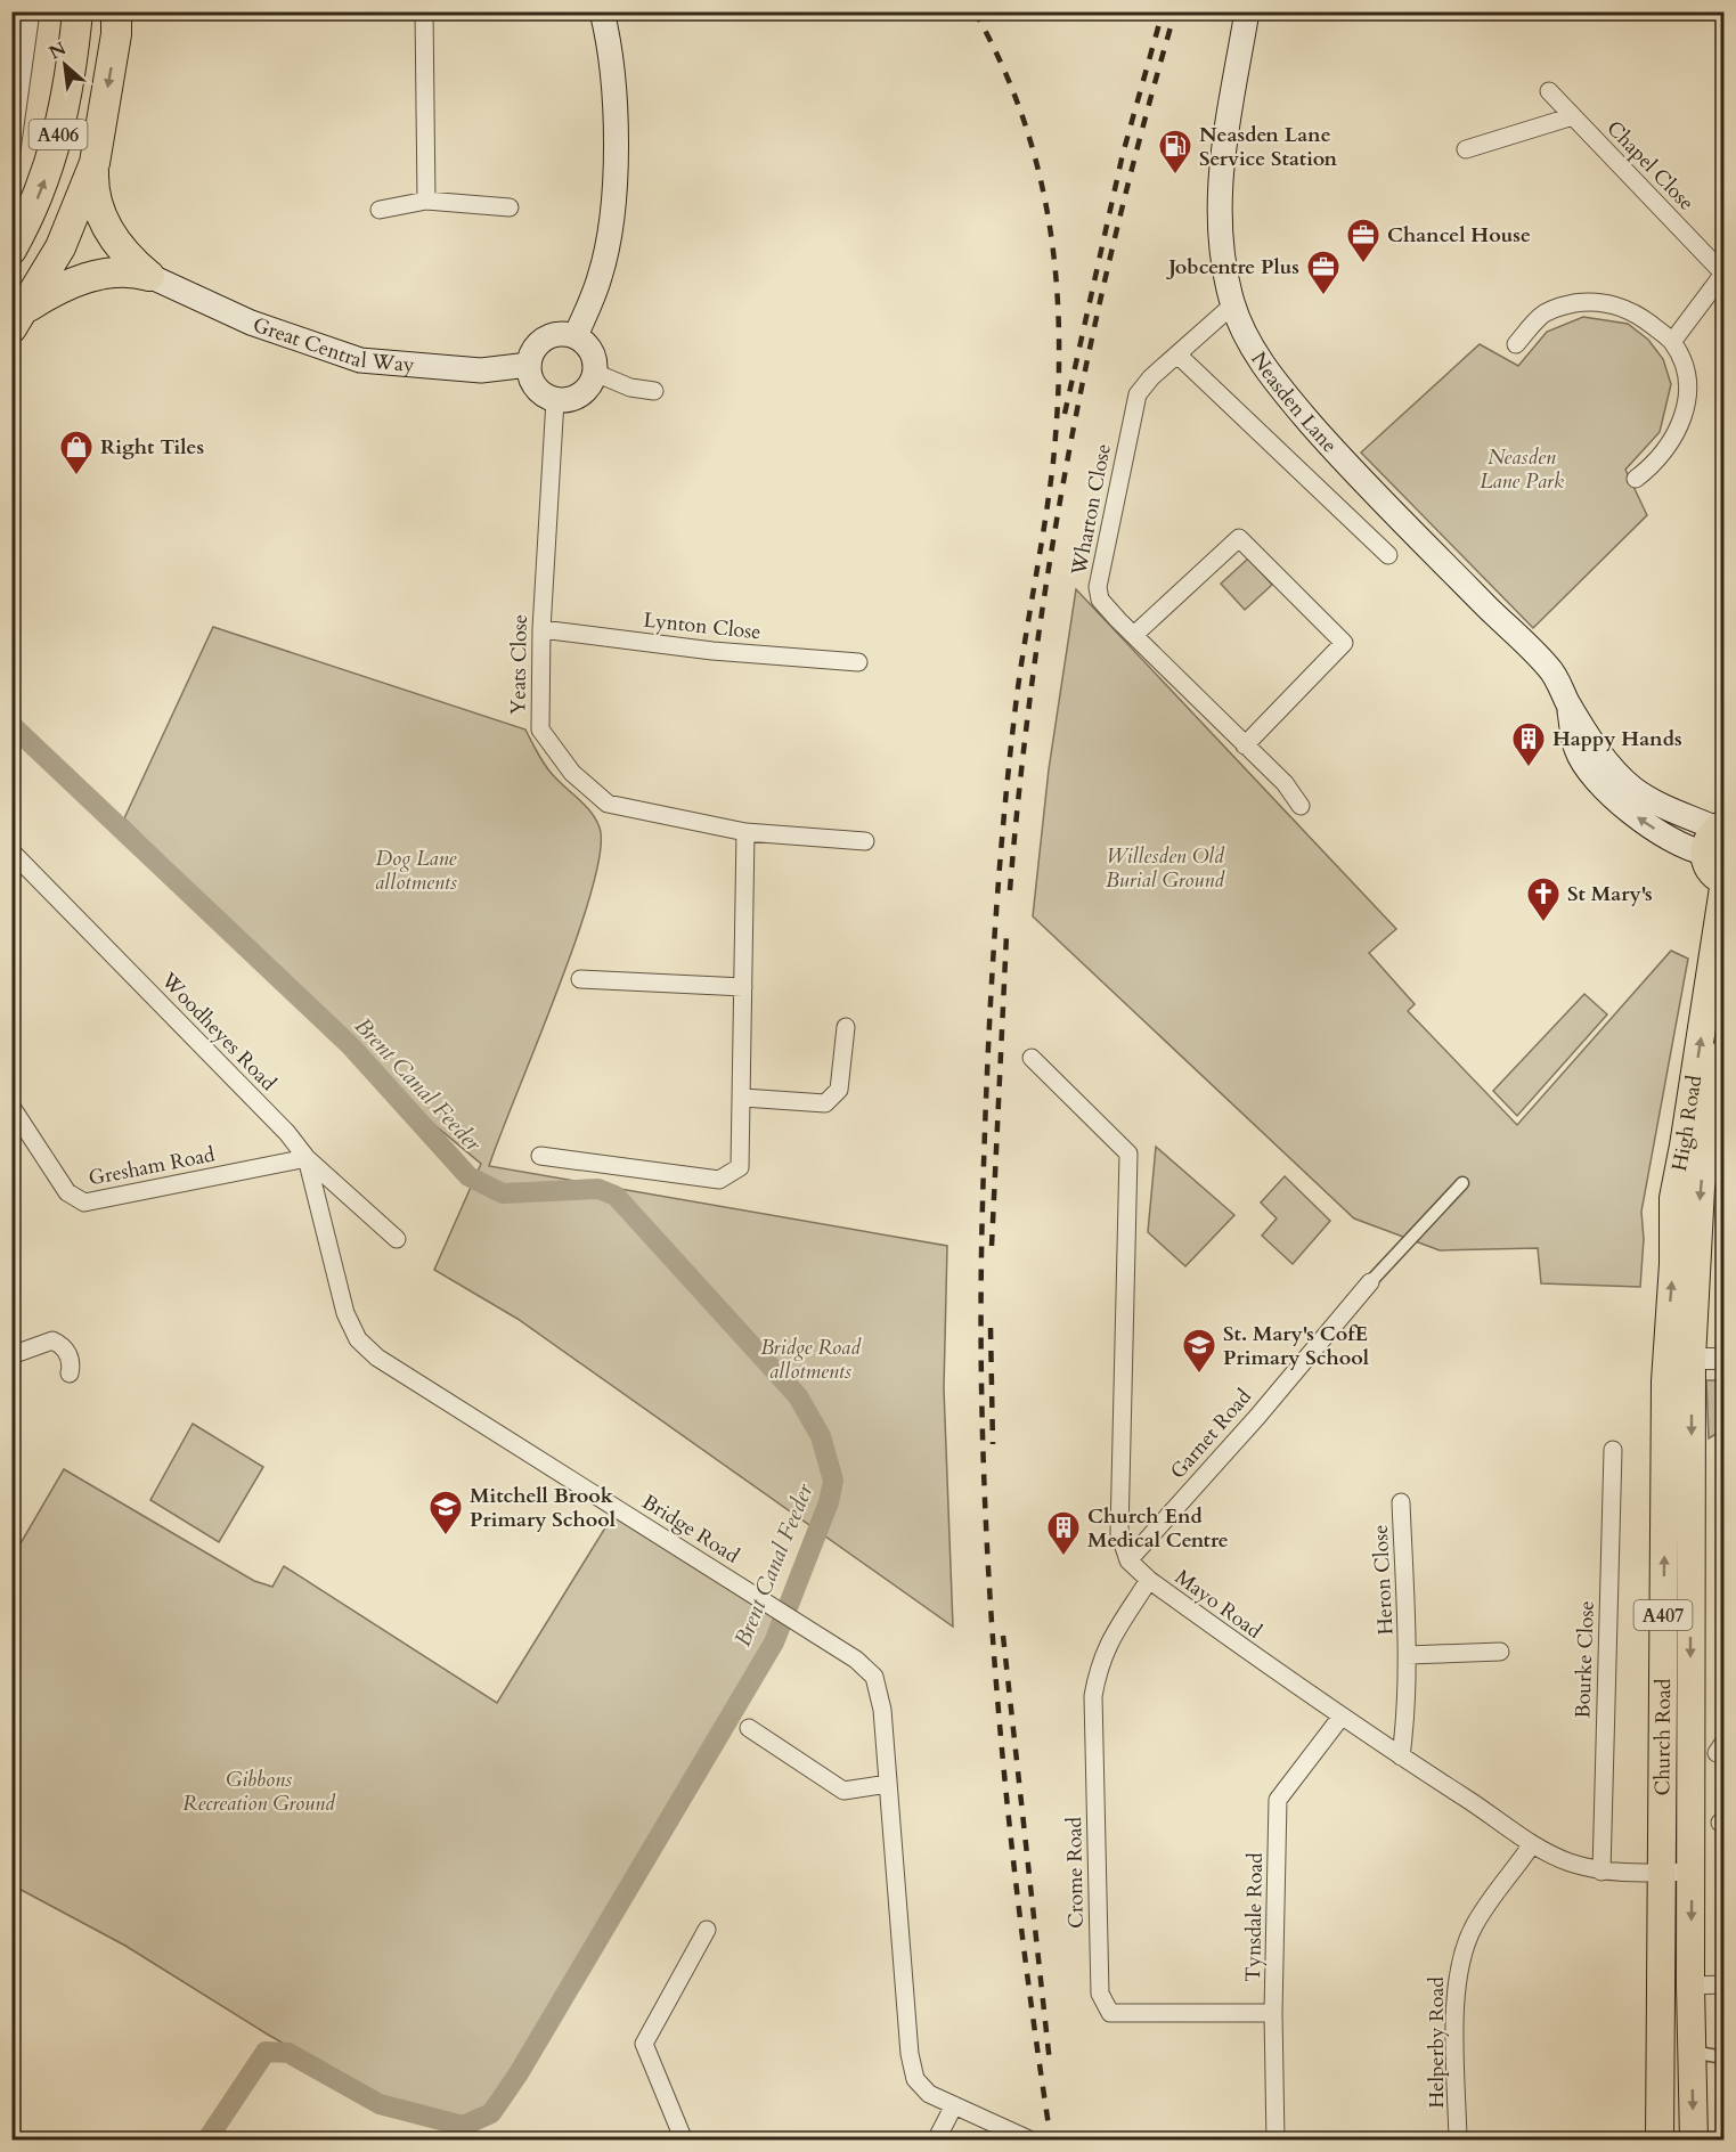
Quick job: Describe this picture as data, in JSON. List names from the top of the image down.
{
  "streets": {
    "highway": ["A406"],
    "main road": [
      "Great Central Way",
      "Neasden Lane",
      "High Road",
      "A407",
      "Church Road"
    ],
    "street": [
      "Chapel Close",
      "Wharton Close",
      "Lynton Close",
      "Yeats Close",
      "Woodheyes Road",
      "Gresham Road",
      "Garnet Road",
      "Bridge Road",
      "Heron Close",
      "Mayo Road",
      "Bourke Close",
      "Crome Road",
      "Tynsdale Road",
      "Helperby Road"
    ]
  },
  "crossings": [
    ["Great Central Way", "Yeats Close"],
    ["Neasden Lane", "Wharton Close"],
    ["Lynton Close", "Yeats Close"],
    ["Woodheyes Road", "Gresham Road"],
    ["Woodheyes Road", "Bridge Road"],
    ["High Road", "Church Road"],
    ["Gresham Road", "Bridge Road"],
    ["Garnet Road", "Mayo Road"],
    ["Heron Close", "Mayo Road"],
    ["Mayo Road", "Bourke Close"],
    ["Mayo Road", "Church Road"],
    ["Mayo Road", "Crome Road"],
    ["Mayo Road", "Tynsdale Road"],
    ["Mayo Road", "Helperby Road"],
    ["Crome Road", "Tynsdale Road"]
  ],
  "water": ["Brent Canal Feeder"],
  "parks": [
    "Neasden Lane Park",
    "Willesden Old Burial Ground",
    "Dog Lane allotments",
    "Bridge Road allotments",
    "Gibbons Recreation Ground"
  ],
  "places": {
    "fuel station": ["Neasden Lane Service Station"],
    "office": ["Chancel House", "Jobcentre Plus"],
    "shop": ["Right Tiles"],
    "building": ["Happy Hands", "Church End Medical Centre"],
    "church": ["St Mary's"],
    "school or university": ["St. Mary's CofE Primary School", "Mitchell Brook Primary School"]
  },
  "north": "top left"
}
